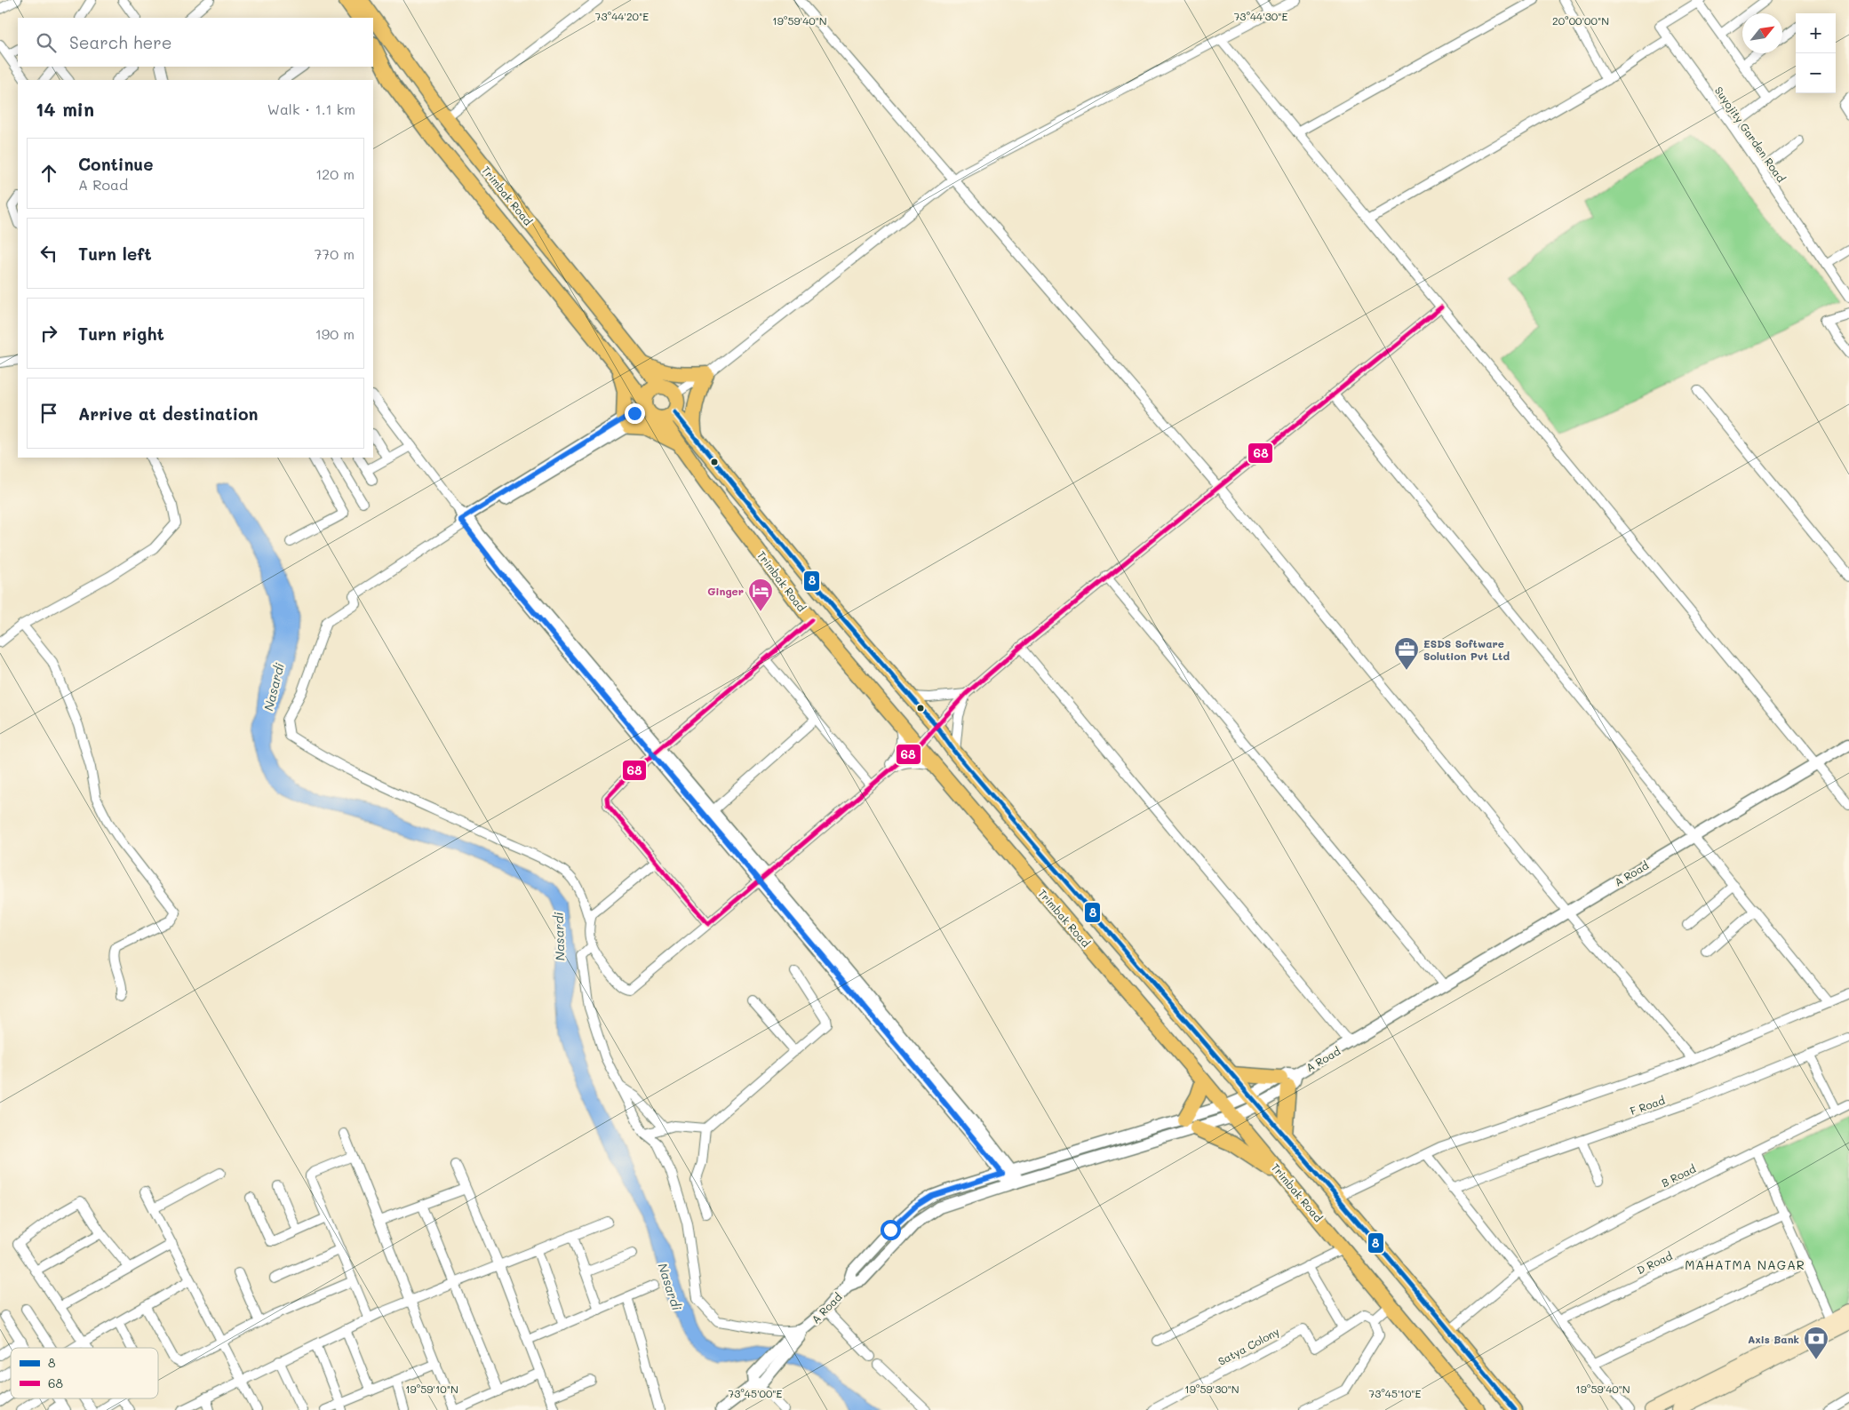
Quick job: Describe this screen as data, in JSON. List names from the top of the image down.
{
  "streets": {
    "highway": ["Trimbak Road"],
    "street": [
      "Suyojity Garden Road",
      "A Road",
      "F Road",
      "B Road",
      "D Road",
      "Satya Colony"
    ]
  },
  "crossings": [
    ["Trimbak Road", "A Road"]
  ],
  "districts": ["MAHATMA NAGAR"],
  "water": ["Nasardi"],
  "places": {
    "hotel": ["Ginger"],
    "office": ["ESDS Software Solution Pvt Ltd"],
    "bank": ["Axis Bank"]
  },
  "lines": ["transit line 68", "transit line 8"],
  "legend": ["8", "68"],
  "north": "top right",
  "page": {
    "map_buttons": ["+", "−"],
    "search": "Search here",
    "heading": ["14 min", "Walk · 1.1 km"],
    "list": [
      ["Continue", "A Road", "120 m"],
      ["Turn left", "770 m"],
      ["Turn right", "190 m"],
      "Arrive at destination"
    ]
  },
  "coordinates": [
    "73°44'20\"E",
    "73°44'30\"E",
    "19°59'40\"N",
    "20°00'00\"N",
    "19°59'10\"N",
    "19°59'30\"N",
    "73°45'00\"E",
    "73°45'10\"E"
  ]
}
